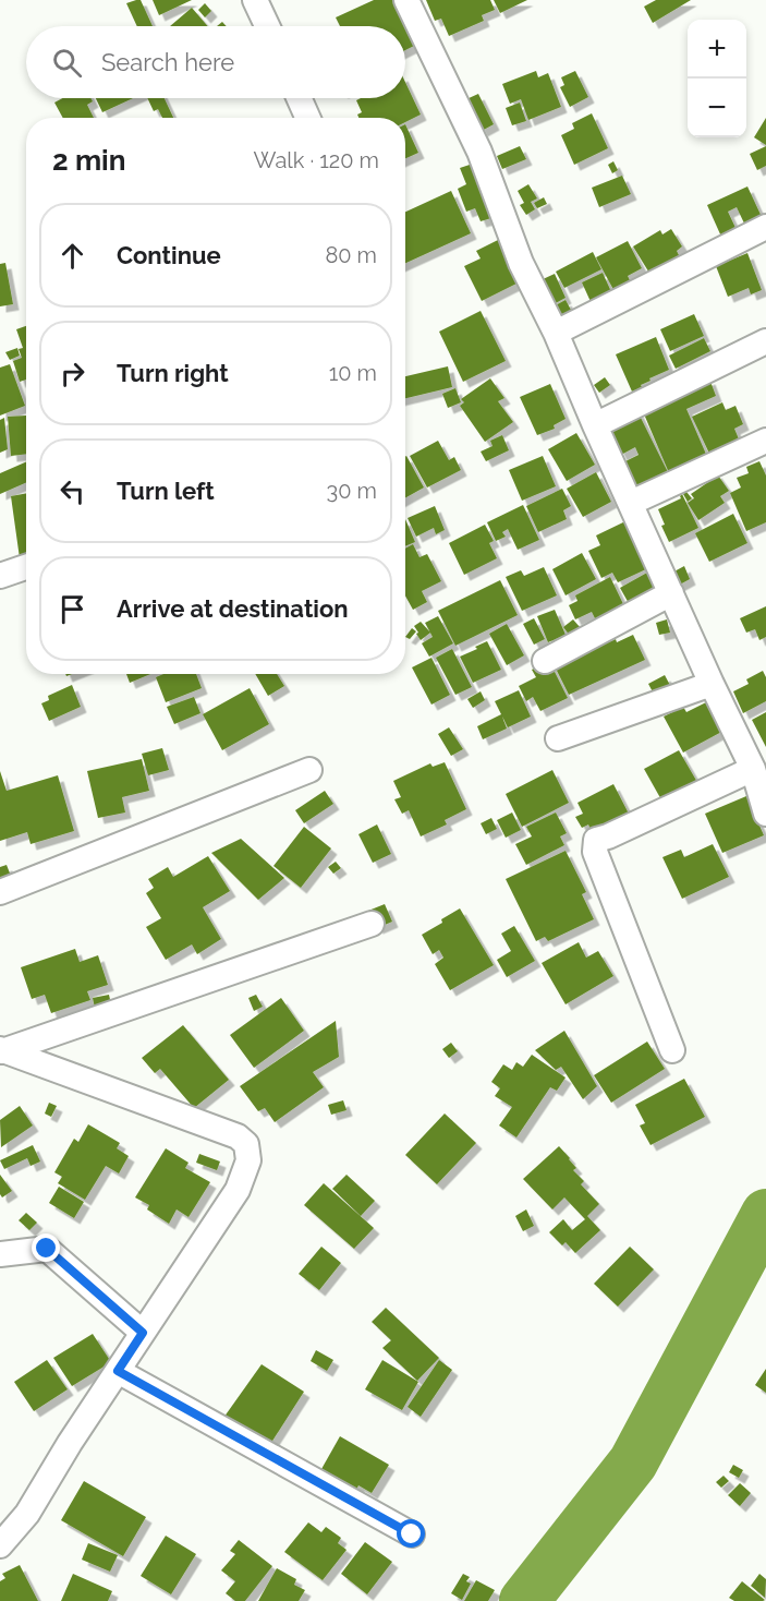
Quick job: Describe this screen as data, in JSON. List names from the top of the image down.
{
  "page": {
    "map_buttons": ["+", "−"],
    "search": "Search here",
    "heading": ["2 min", "Walk · 120 m"],
    "list": [
      ["Continue", "80 m"],
      ["Turn right", "10 m"],
      ["Turn left", "30 m"],
      "Arrive at destination"
    ]
  }
}
